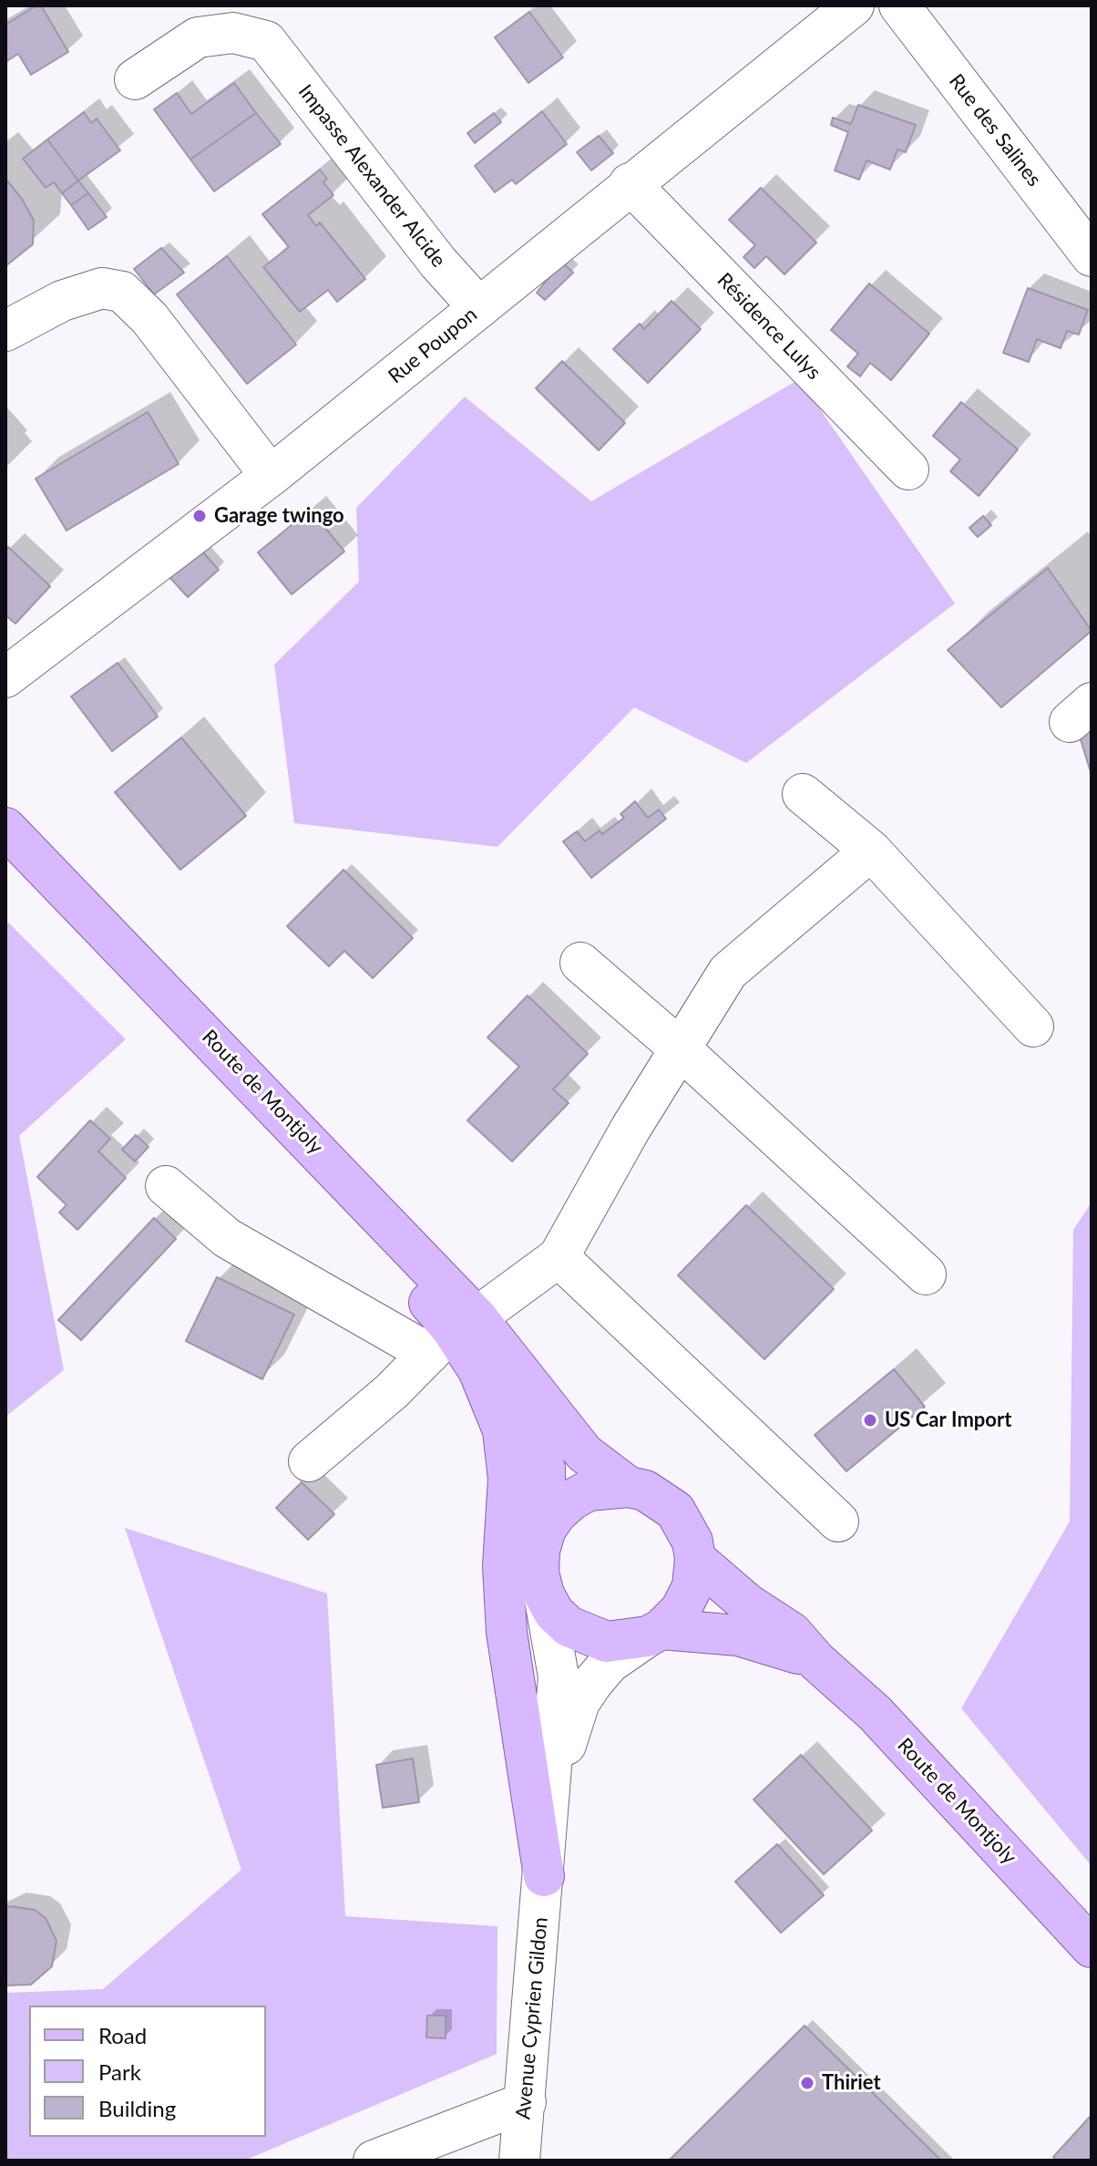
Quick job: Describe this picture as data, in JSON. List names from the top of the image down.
{
  "streets": {
    "main road": ["Route de Montjoly"],
    "street": [
      "Rue des Salines",
      "Impasse Alexander Alcide",
      "Résidence Lulys",
      "Rue Poupon",
      "Avenue Cyprien Gildon"
    ]
  },
  "crossings": [
    ["Impasse Alexander Alcide", "Rue Poupon"],
    ["Résidence Lulys", "Rue Poupon"],
    ["Route de Montjoly", "Avenue Cyprien Gildon"]
  ],
  "places": ["Garage twingo", "US Car Import", "Thiriet"],
  "legend": ["Road", "Park", "Building"]
}
